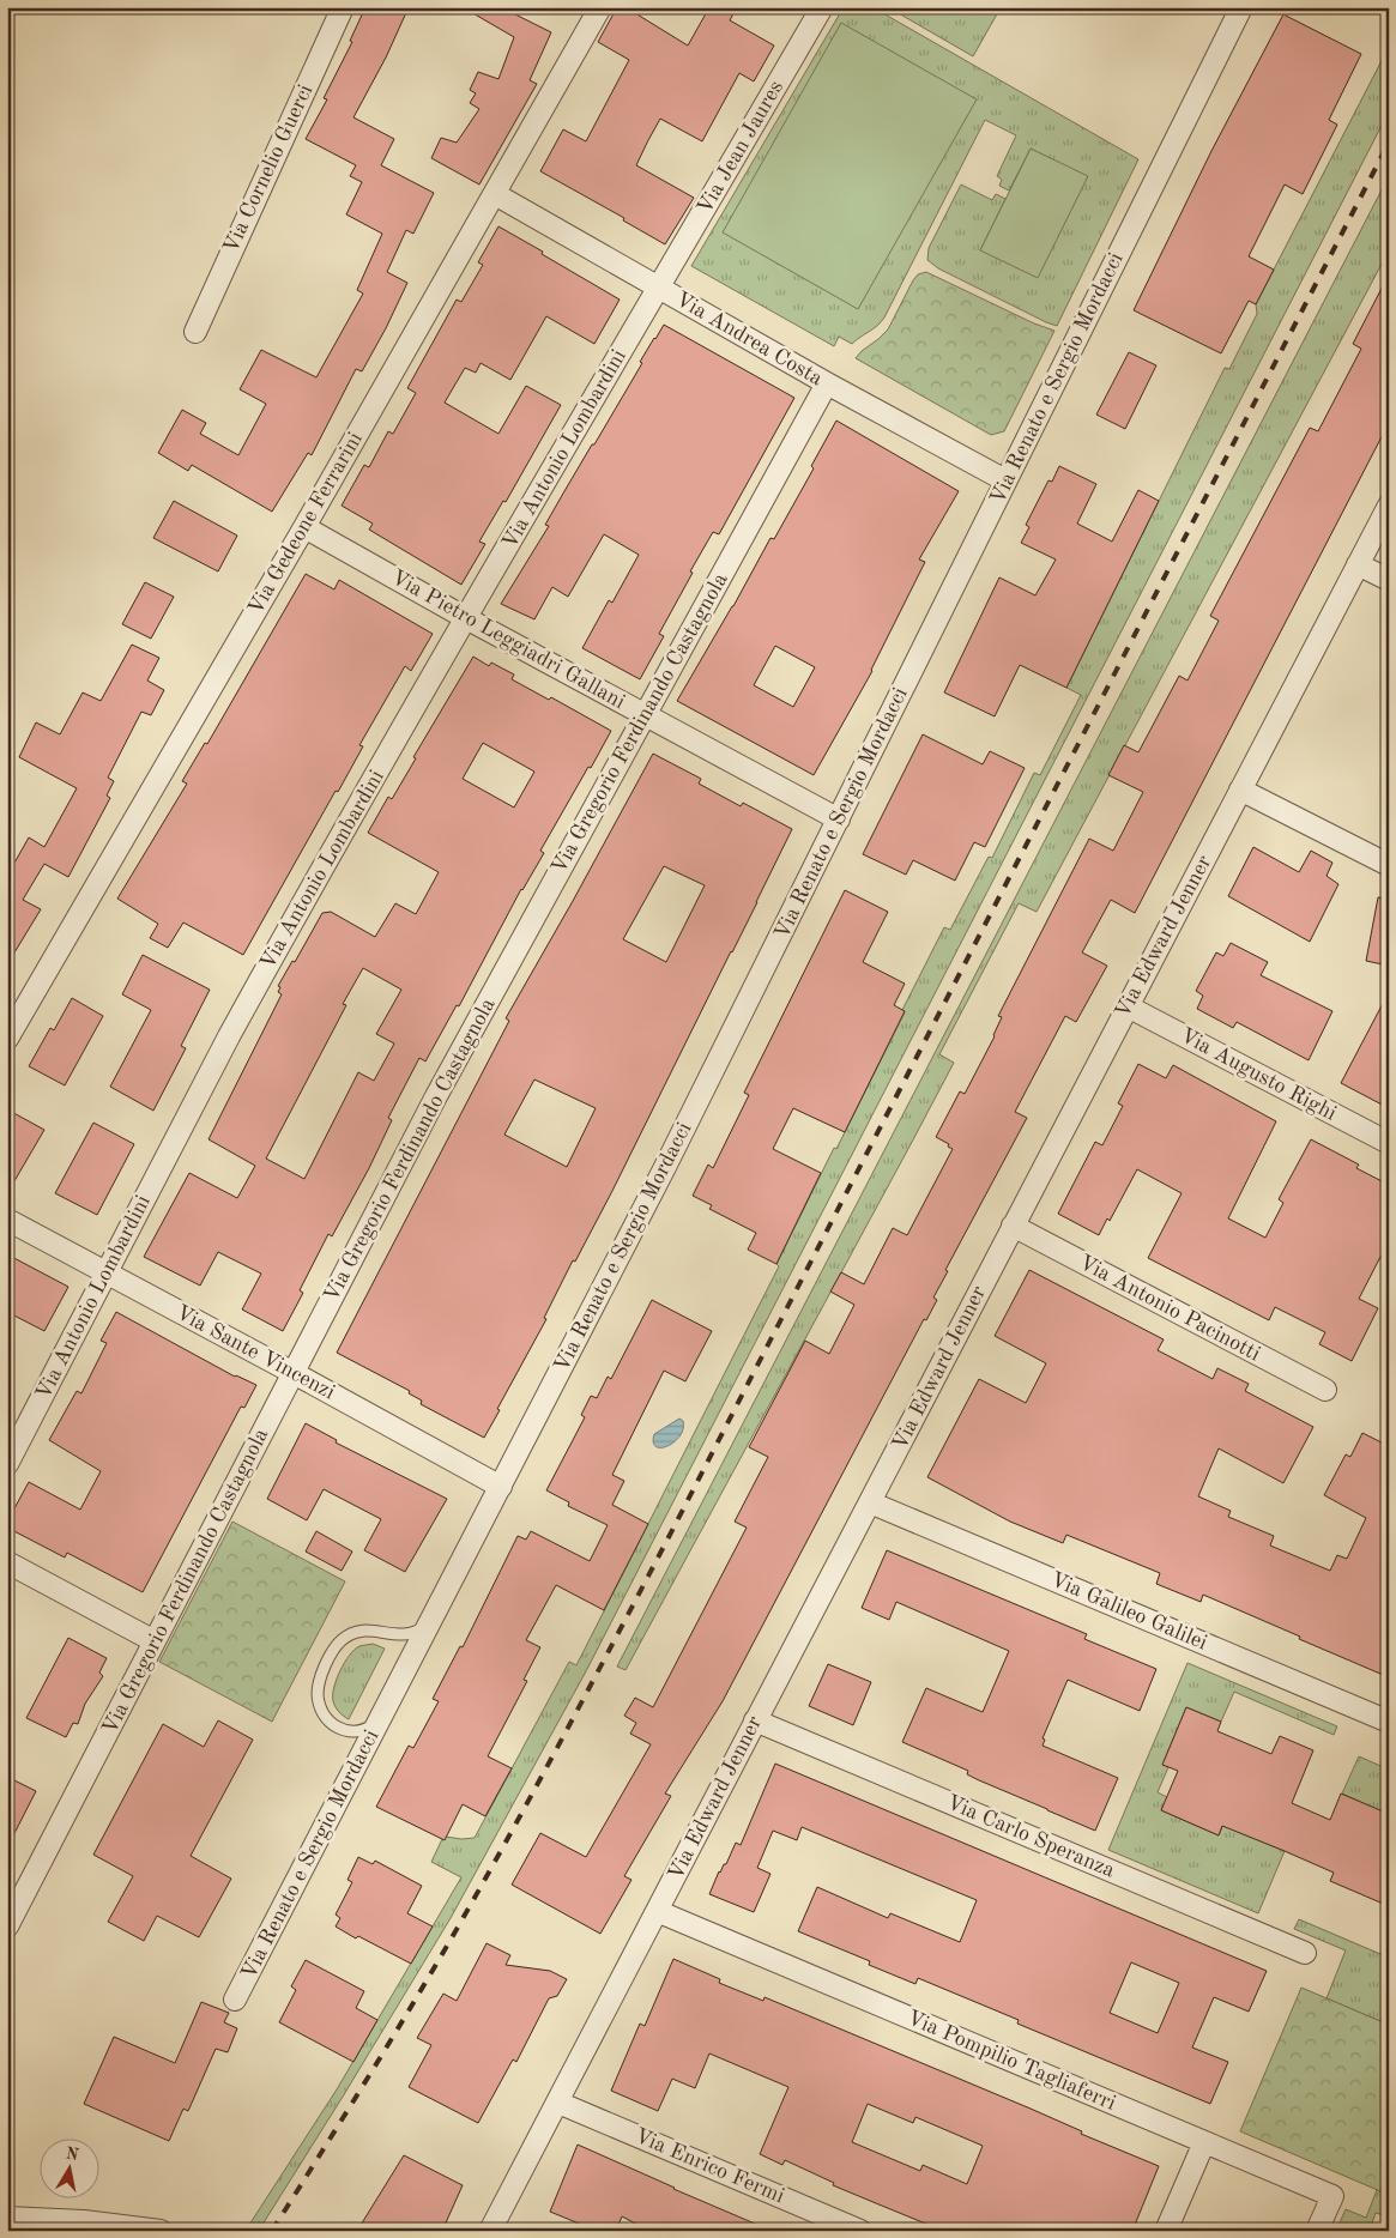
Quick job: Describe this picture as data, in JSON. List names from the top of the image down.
{
  "streets": {
    "street": [
      "Via Jean Jaures",
      "Via Cornelio Guerci",
      "Via Andrea Costa",
      "Via Renato e Sergio Mordacci",
      "Via Antonio Lombardini",
      "Via Gedeone Ferrarini",
      "Via Pietro Leggiadri Gallani",
      "Via Gregorio Ferdinando Castagnola",
      "Via Edward Jenner",
      "Via Augusto Righi",
      "Via Antonio Pacinotti",
      "Via Sante Vincenzi",
      "Via Galileo Galilei",
      "Via Carlo Speranza",
      "Via Pompilio Tagliaferri",
      "Via Enrico Fermi"
    ]
  },
  "crossings": [
    ["Via Jean Jaures", "Via Andrea Costa"],
    ["Via Jean Jaures", "Via Antonio Lombardini"],
    ["Via Andrea Costa", "Via Renato e Sergio Mordacci"],
    ["Via Andrea Costa", "Via Antonio Lombardini"],
    ["Via Andrea Costa", "Via Gedeone Ferrarini"],
    ["Via Andrea Costa", "Via Gregorio Ferdinando Castagnola"],
    ["Via Renato e Sergio Mordacci", "Via Pietro Leggiadri Gallani"],
    ["Via Renato e Sergio Mordacci", "Via Sante Vincenzi"],
    ["Via Antonio Lombardini", "Via Pietro Leggiadri Gallani"],
    ["Via Antonio Lombardini", "Via Sante Vincenzi"],
    ["Via Gedeone Ferrarini", "Via Pietro Leggiadri Gallani"],
    ["Via Pietro Leggiadri Gallani", "Via Gregorio Ferdinando Castagnola"],
    ["Via Gregorio Ferdinando Castagnola", "Via Sante Vincenzi"],
    ["Via Edward Jenner", "Via Augusto Righi"],
    ["Via Edward Jenner", "Via Antonio Pacinotti"],
    ["Via Edward Jenner", "Via Galileo Galilei"],
    ["Via Edward Jenner", "Via Carlo Speranza"],
    ["Via Edward Jenner", "Via Pompilio Tagliaferri"],
    ["Via Edward Jenner", "Via Enrico Fermi"]
  ],
  "north": "top"
}
